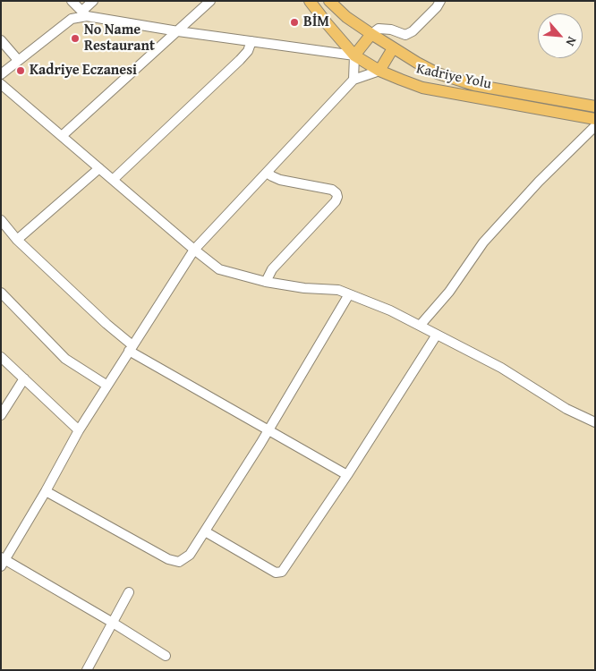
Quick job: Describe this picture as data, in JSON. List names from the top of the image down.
{
  "streets": {
    "main road": ["Kadriye Yolu"]
  },
  "places": ["BİM", "No Name Restaurant", "Kadriye Eczanesi"],
  "north": "bottom right"
}
